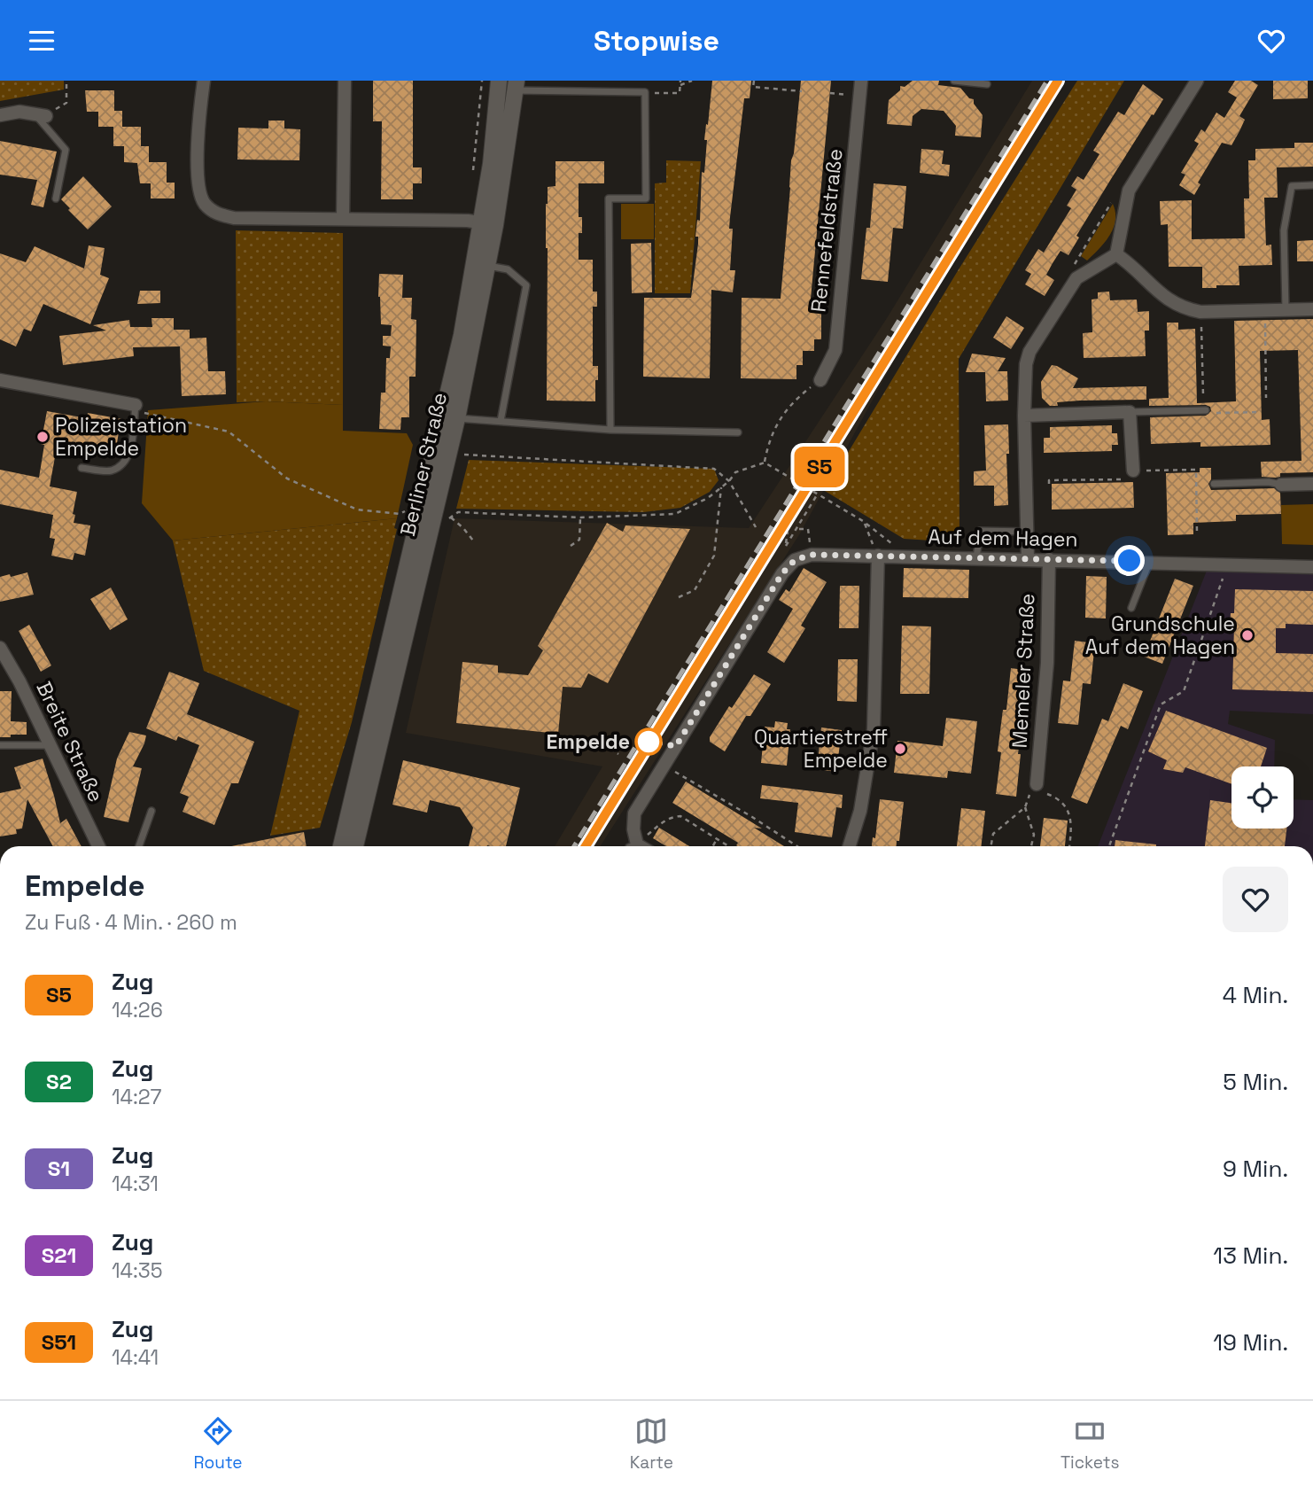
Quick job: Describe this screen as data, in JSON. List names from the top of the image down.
{
  "streets": {
    "street": [
      "Rennefeldstraße",
      "Berliner Straße",
      "Auf dem Hagen",
      "Memeler Straße",
      "Breite Straße"
    ]
  },
  "crossings": [
    ["Auf dem Hagen", "Memeler Straße"]
  ],
  "places": [
    "Polizeistation Empelde",
    "Grundschule Auf dem Hagen",
    "Empelde",
    "Quartierstreff Empelde"
  ],
  "page": {
    "header": "Stopwise",
    "on_map": "S5",
    "heading": ["Empelde", "Zu Fuß · 4 Min. · 260 m"],
    "list": [
      {
        "mark": "S5",
        "name": "Zug",
        "note": "14:26",
        "value": "4 Min."
      },
      {
        "mark": "S2",
        "name": "Zug",
        "note": "14:27",
        "value": "5 Min."
      },
      {
        "mark": "S1",
        "name": "Zug",
        "note": "14:31",
        "value": "9 Min."
      },
      {
        "mark": "S21",
        "name": "Zug",
        "note": "14:35",
        "value": "13 Min."
      },
      {
        "mark": "S51",
        "name": "Zug",
        "note": "14:41",
        "value": "19 Min."
      }
    ],
    "tabs": ["Route", "Karte", "Tickets"]
  }
}
